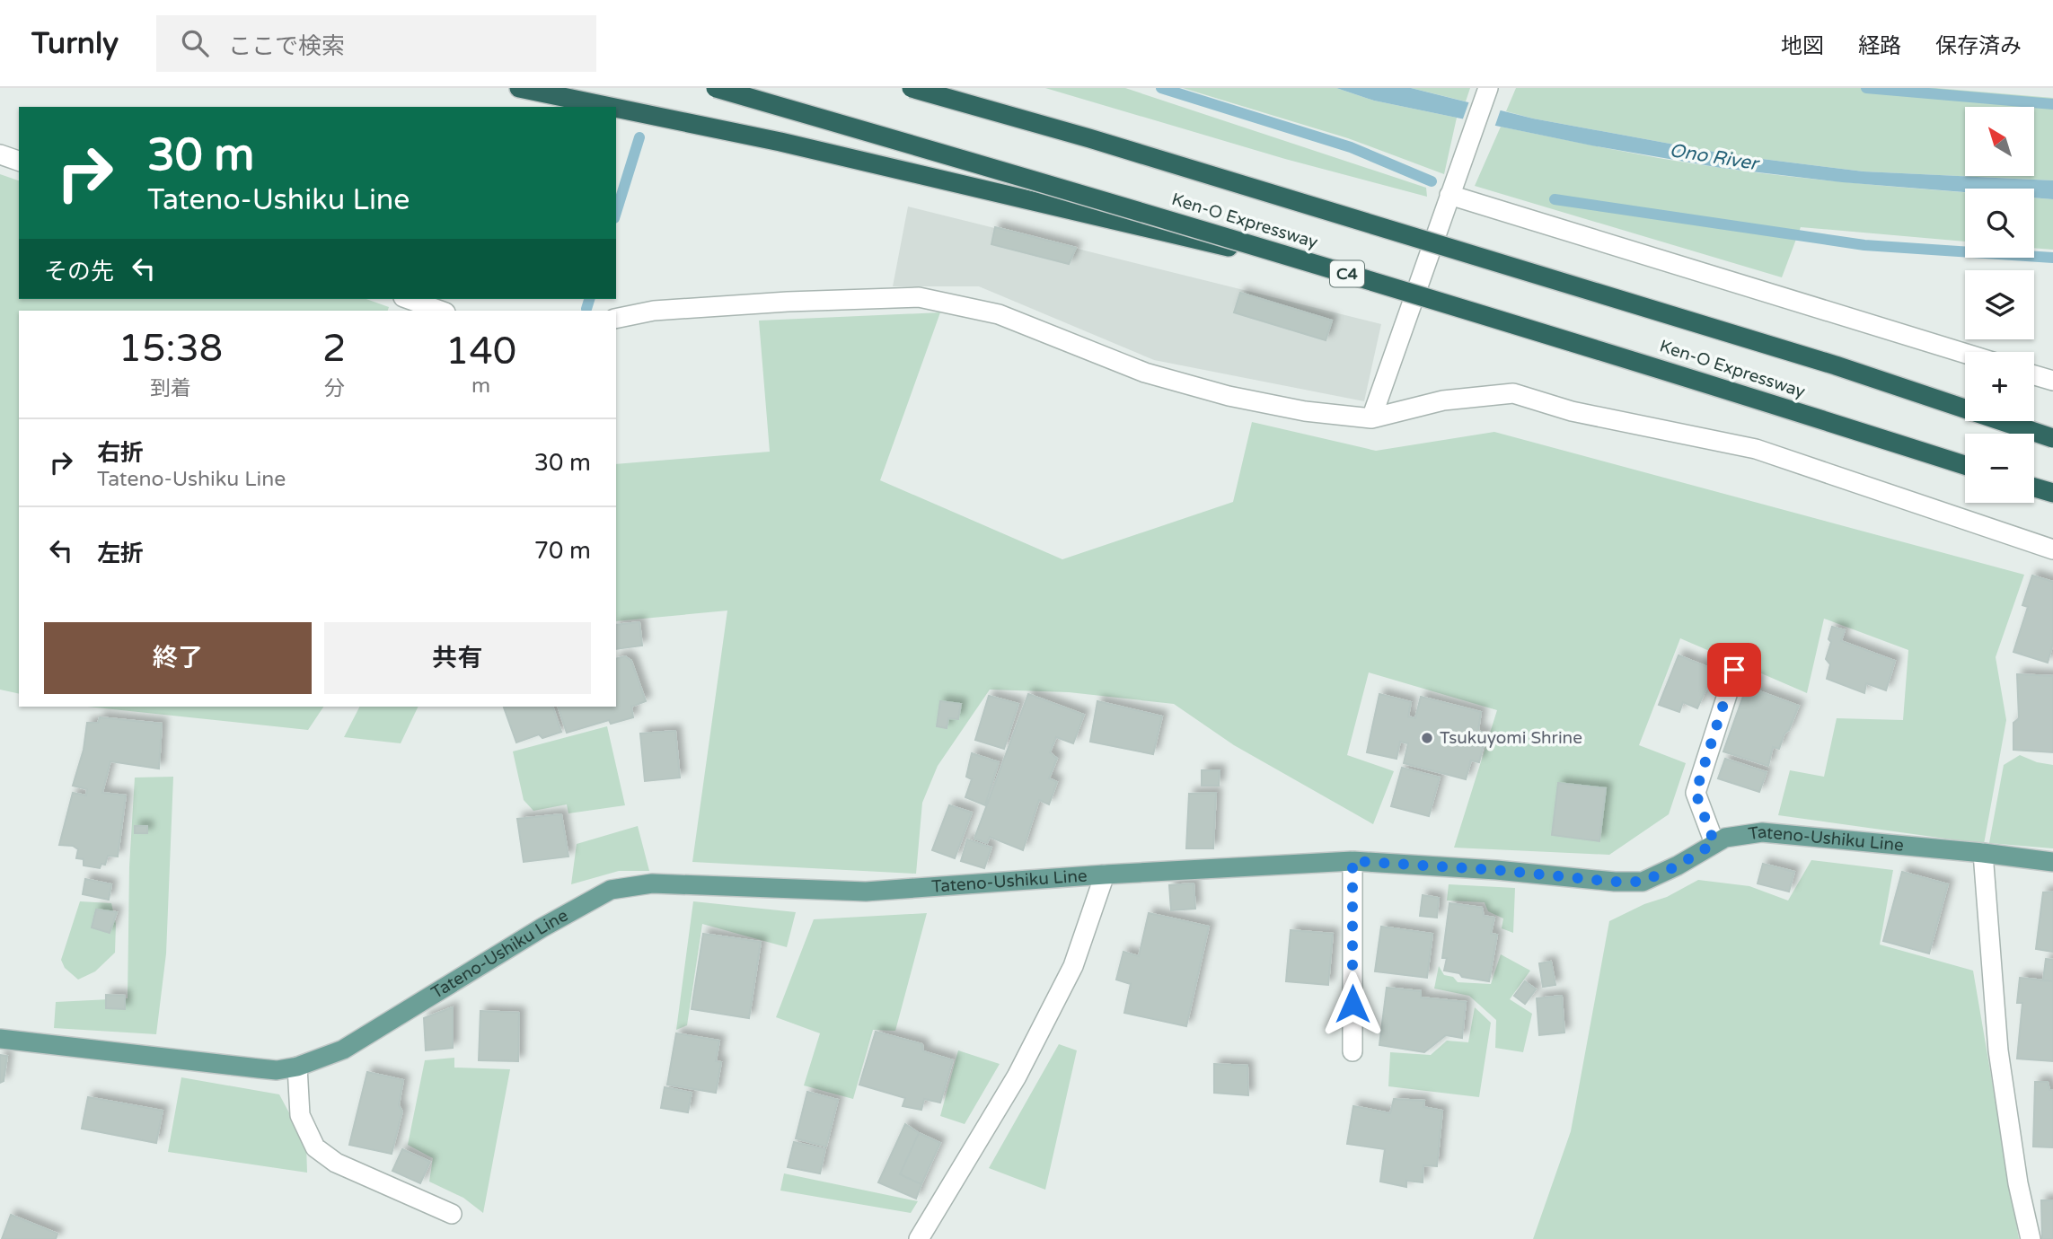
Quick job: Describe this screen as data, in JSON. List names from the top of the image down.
{
  "streets": {
    "highway": ["Ken-O Expressway", "C4"],
    "main road": ["Tateno-Ushiku Line"]
  },
  "water": ["Ono River"],
  "places": ["Tsukuyomi Shrine"],
  "north": "top left",
  "page": {
    "header": "Turnly",
    "search": "ここで検索",
    "nav": ["地図", "経路", "保存済み"],
    "map_buttons": ["+", "−"],
    "turn": ["30 m", "Tateno-Ushiku Line"],
    "then": "その先",
    "eta": [
      "15:38",
      "到着",
      "2",
      "分",
      "140",
      "m"
    ],
    "list": [
      {
        "name": "右折",
        "note": "Tateno-Ushiku Line",
        "value": "30 m"
      },
      {
        "name": "左折",
        "value": "70 m"
      }
    ],
    "buttons": ["終了", "共有"]
  }
}
